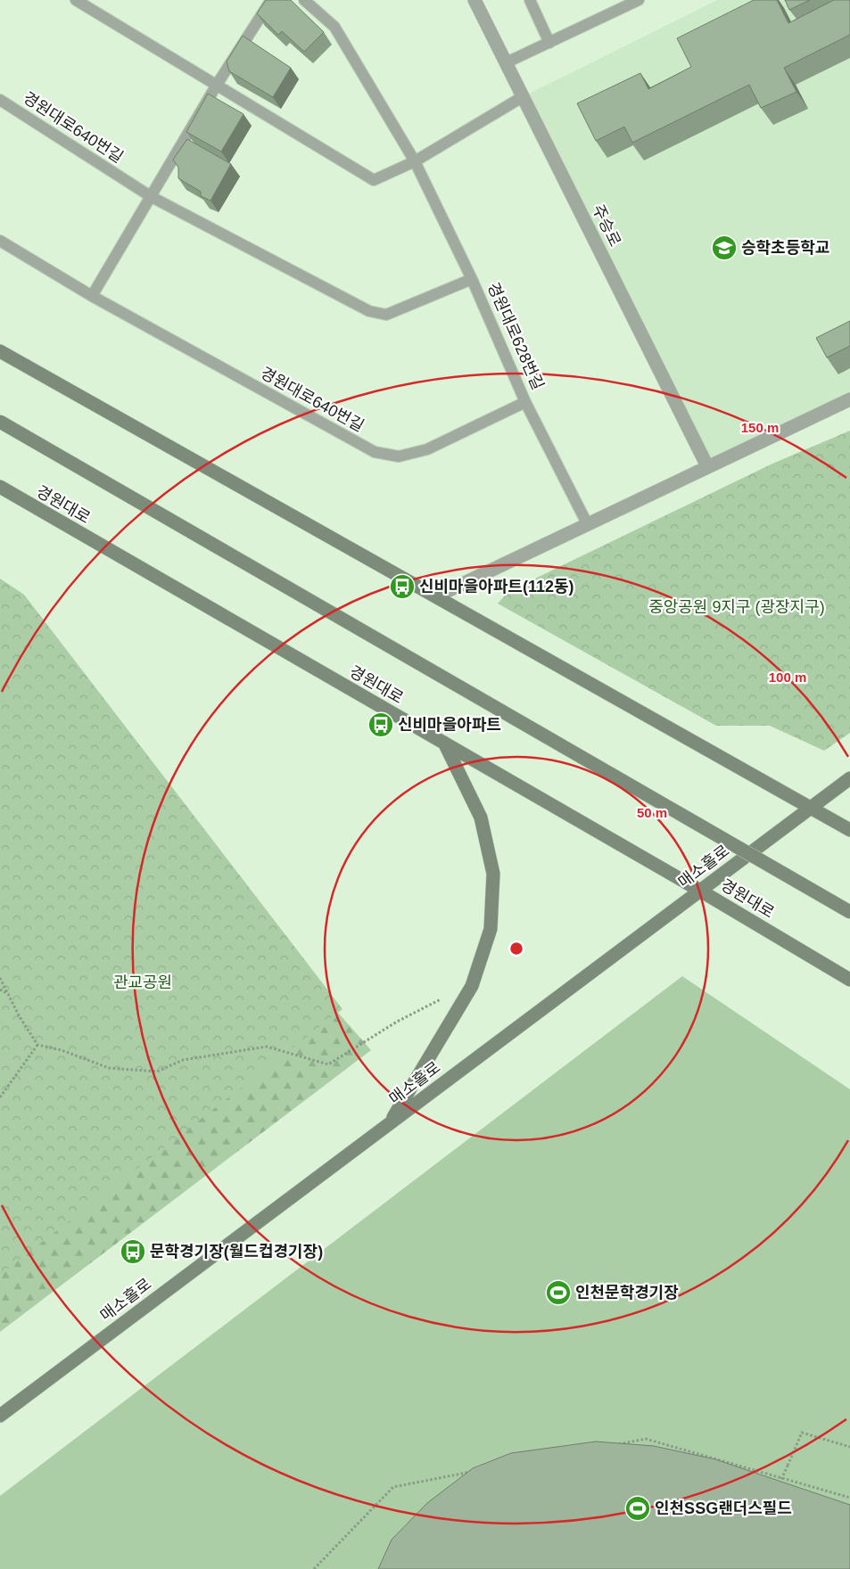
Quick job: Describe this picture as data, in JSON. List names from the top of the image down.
{
  "streets": {
    "main road": ["경원대로", "매소홀로"],
    "street": ["주승로"],
    "lane": ["경원대로640번길", "경원대로628번길"]
  },
  "crossings": [
    ["경원대로640번길", "경원대로628번길"],
    ["경원대로", "매소홀로"]
  ],
  "parks": ["중앙공원 9지구 (광장지구)", "관교공원"],
  "places": {
    "school or university": ["승학초등학교"],
    "bus stop": ["신비마을아파트(112동)", "신비마을아파트", "문학경기장(월드컵경기장)"],
    "sports": ["인천문학경기장", "인천SSG랜더스필드"]
  },
  "rings": ["150 m", "100 m", "50 m"]
}
